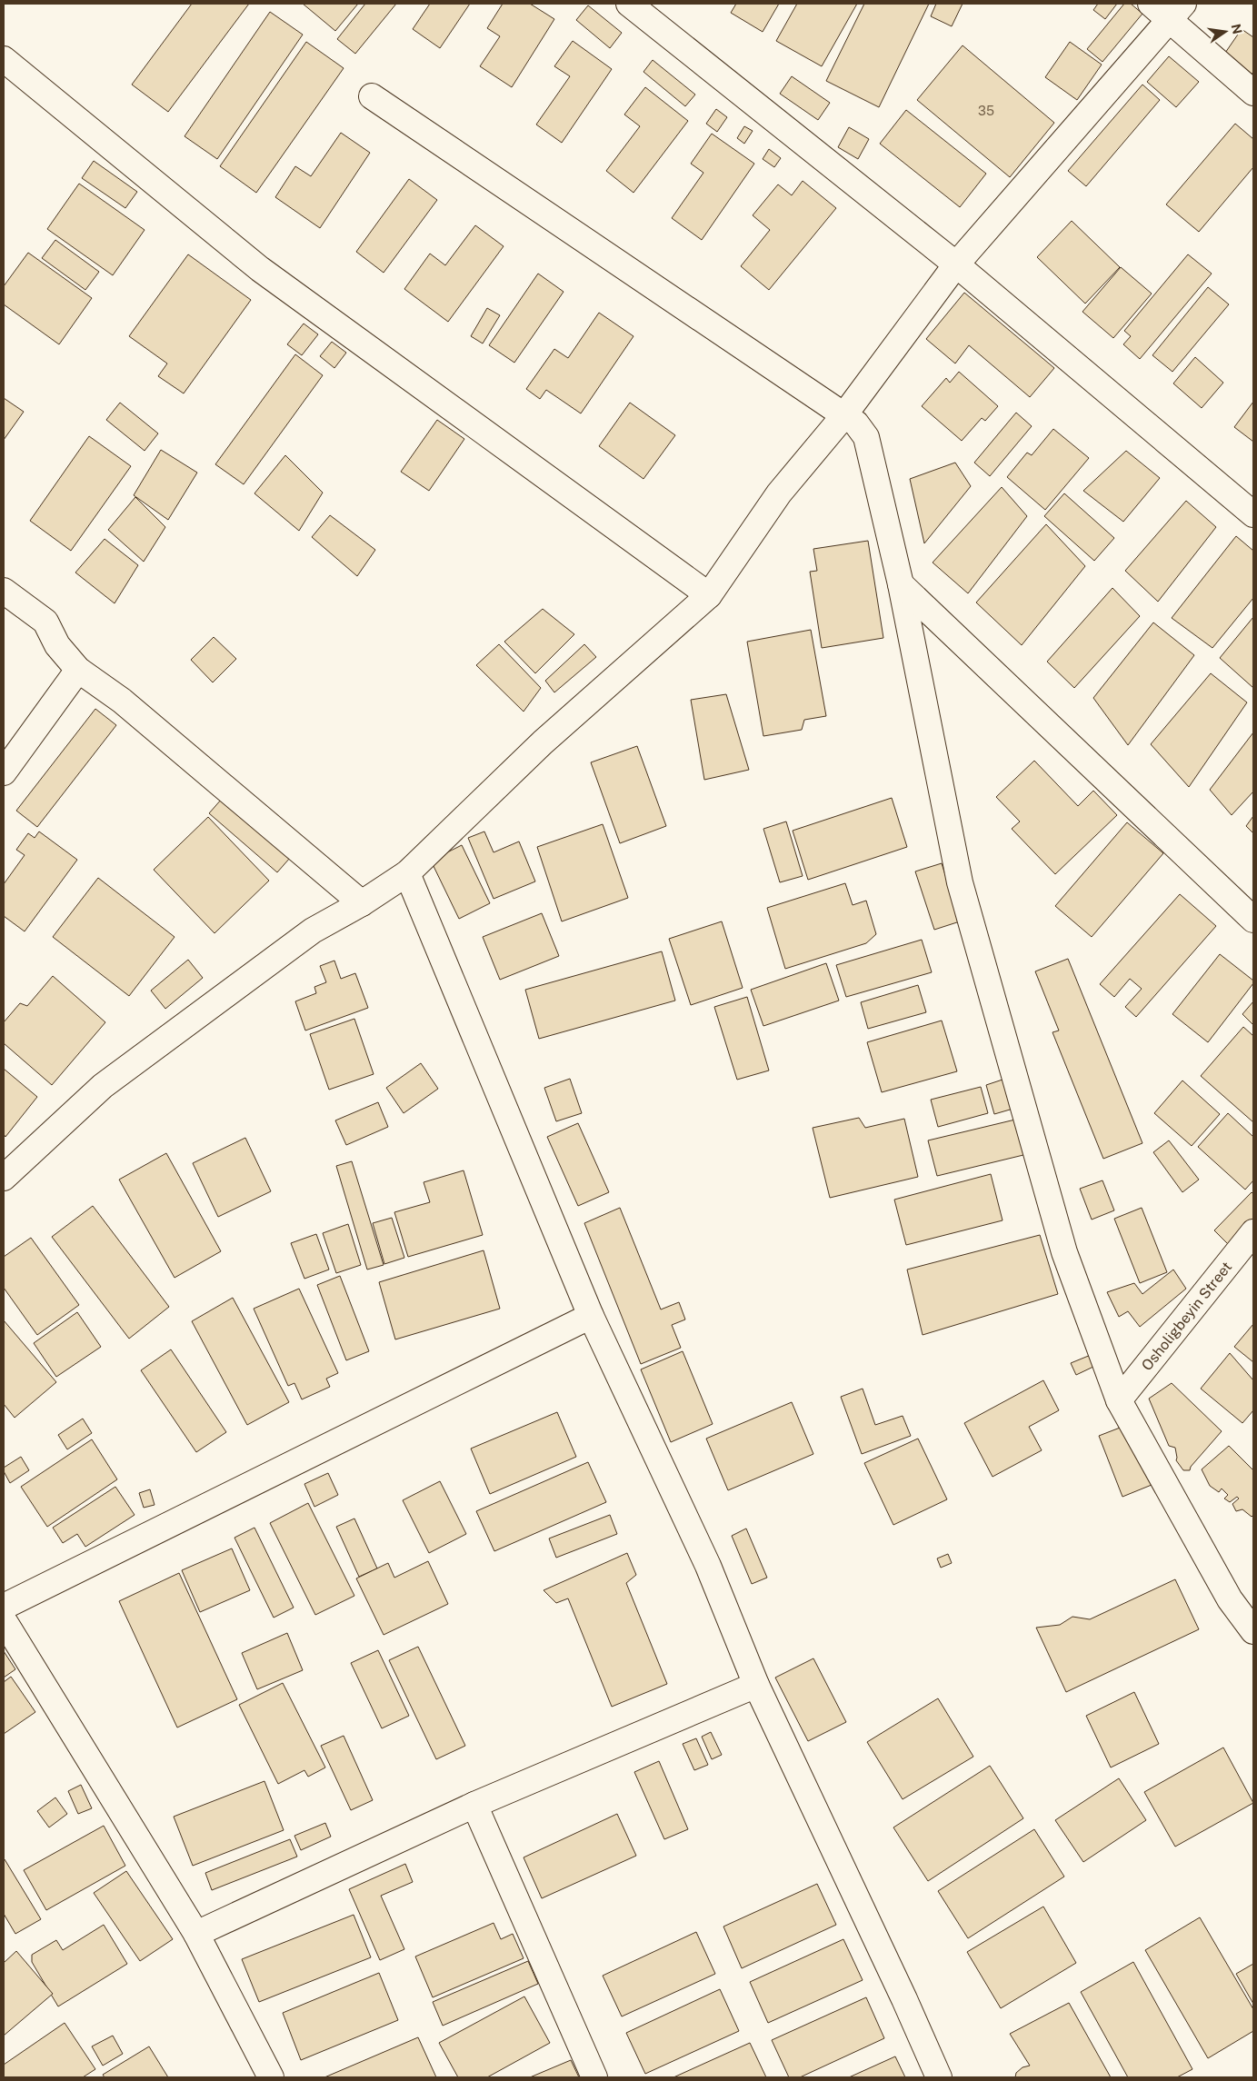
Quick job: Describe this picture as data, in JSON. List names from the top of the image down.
{
  "streets": {
    "street": ["Osholigbeyin Street"]
  },
  "house_numbers": ["35"],
  "north": "right"
}
